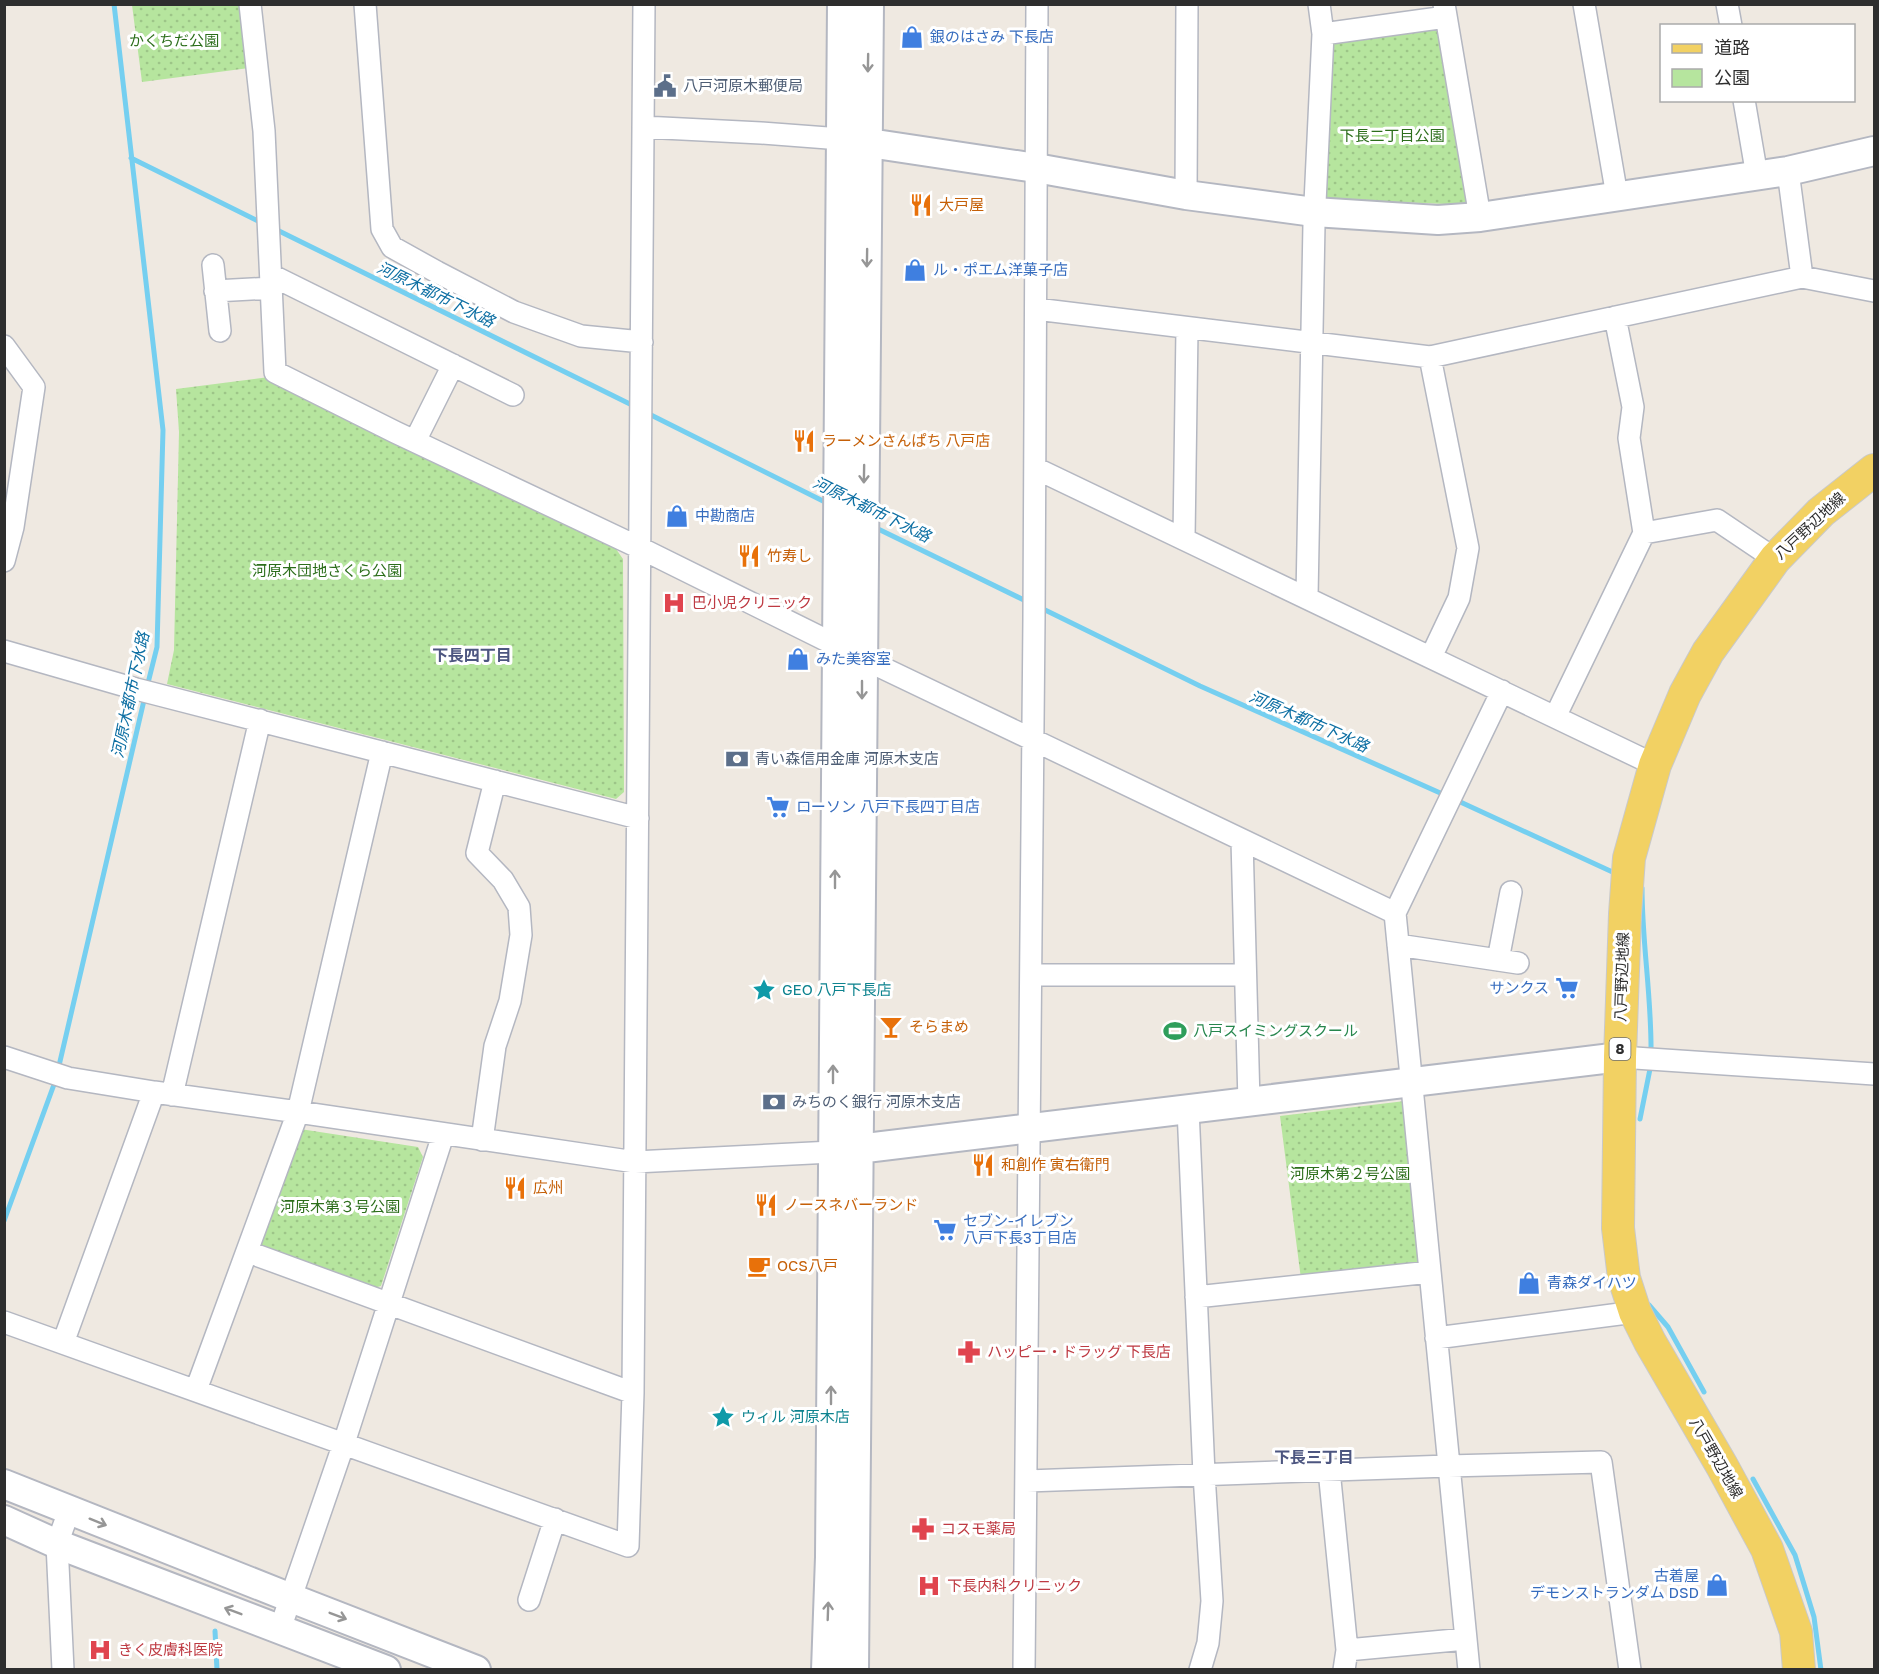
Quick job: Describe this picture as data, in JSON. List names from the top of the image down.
{
  "streets": {
    "main road": ["八戸野辺地線", "8"]
  },
  "districts": ["下長四丁目", "下長三丁目"],
  "water": ["河原木都市下水路"],
  "parks": [
    "かくちだ公園",
    "下長二丁目公園",
    "河原木団地さくら公園",
    "河原木第２号公園",
    "河原木第３号公園"
  ],
  "places": {
    "shop": [
      "銀のはさみ 下長店",
      "ル・ポエム洋菓子店",
      "中勘商店",
      "みた美容室",
      "青森ダイハツ",
      "古着屋 デモンストランダム DSD"
    ],
    "public building": ["八戸河原木郵便局"],
    "restaurant": [
      "大戸屋",
      "ラーメンさんぱち 八戸店",
      "竹寿し",
      "和創作 寅右衛門",
      "広州",
      "ノースネバーランド"
    ],
    "hospital": ["巴小児クリニック", "下長内科クリニック", "きく皮膚科医院"],
    "bank": ["青い森信用金庫 河原木支店", "みちのく銀行 河原木支店"],
    "supermarket": ["ローソン 八戸下長四丁目店", "サンクス", "セブン-イレブン 八戸下長3丁目店"],
    "place": ["GEO 八戸下長店", "ウィル 河原木店"],
    "bar": ["そらまめ"],
    "sports": ["八戸スイミングスクール"],
    "cafe": ["OCS八戸"],
    "pharmacy": ["ハッピー・ドラッグ 下長店", "コスモ薬局"]
  },
  "legend": ["道路", "公園"]
}
